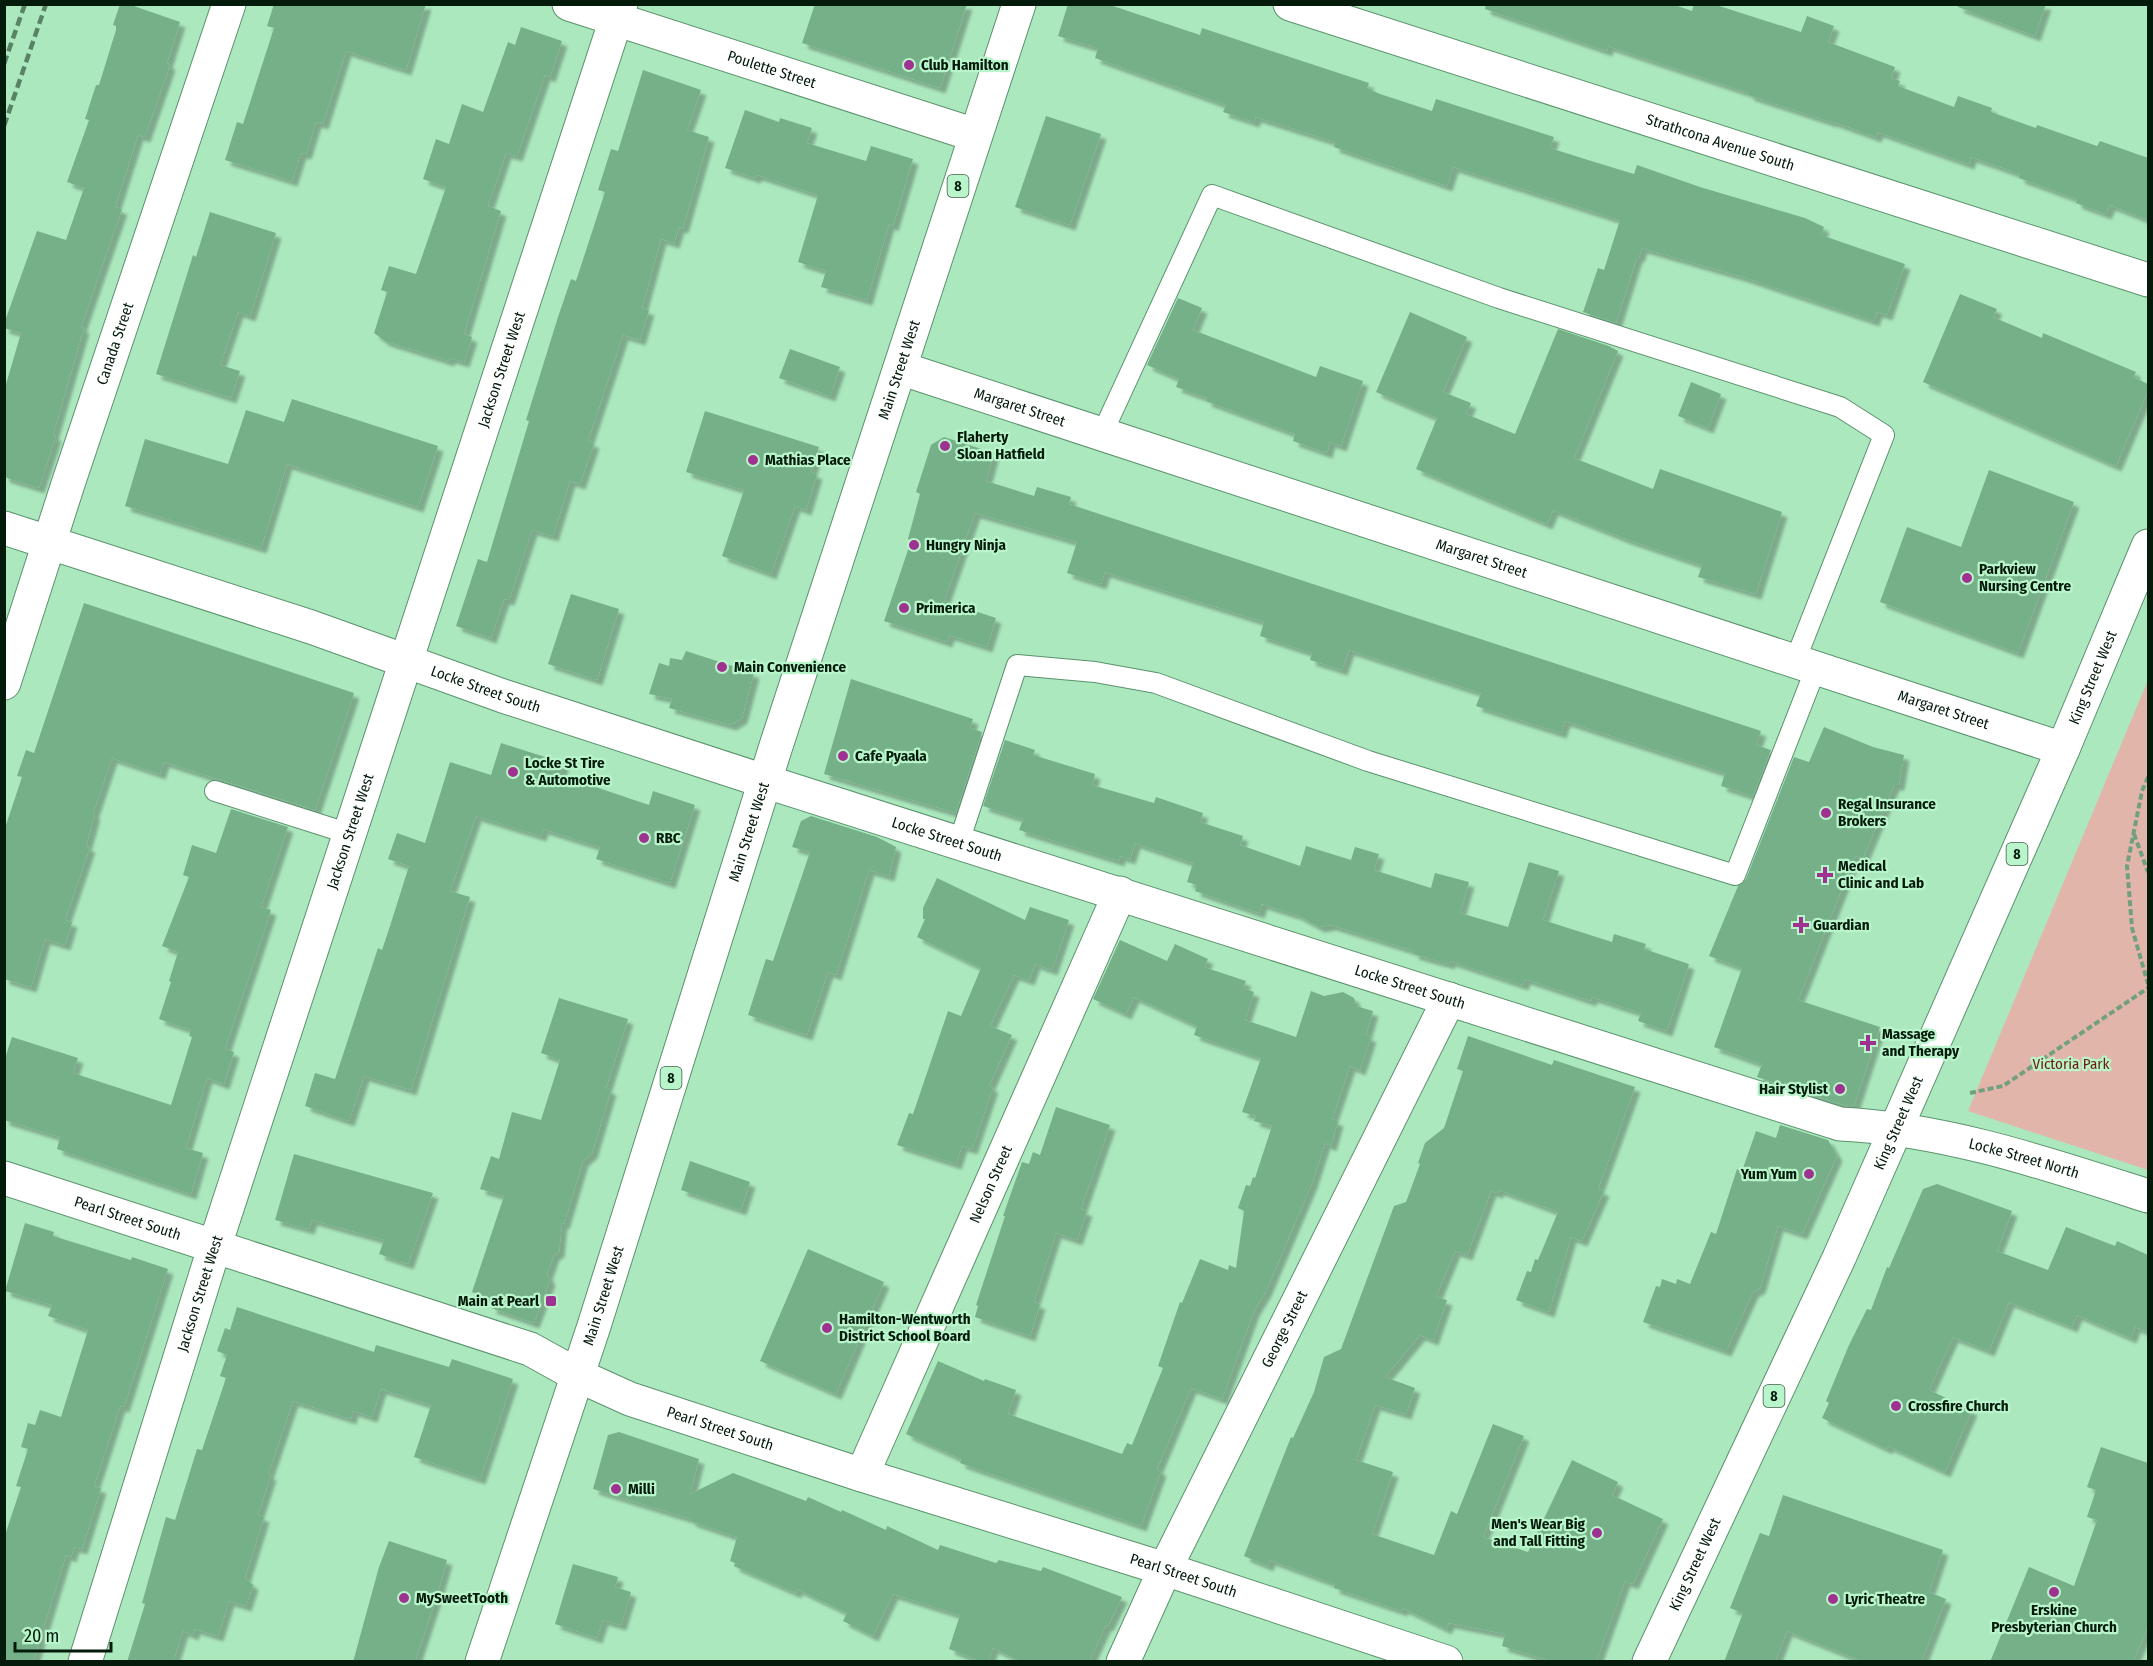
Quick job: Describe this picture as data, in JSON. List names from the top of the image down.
{
  "streets": {
    "street": [
      "Poulette Street",
      "Strathcona Avenue South",
      "8",
      "Canada Street",
      "Jackson Street West",
      "Main Street West",
      "Margaret Street",
      "King Street West",
      "Locke Street South",
      "Locke Street North",
      "Nelson Street",
      "Pearl Street South",
      "George Street"
    ]
  },
  "crossings": [
    ["Poulette Street", "Jackson Street West"],
    ["Poulette Street", "Main Street West"],
    ["Canada Street", "Locke Street South"],
    ["Jackson Street West", "Locke Street South"],
    ["Jackson Street West", "Pearl Street South"],
    ["Main Street West", "Margaret Street"],
    ["Main Street West", "Locke Street South"],
    ["Main Street West", "Pearl Street South"],
    ["Margaret Street", "King Street West"],
    ["King Street West", "Locke Street South"],
    ["King Street West", "Locke Street North"],
    ["Locke Street South", "Locke Street North"],
    ["Locke Street South", "Nelson Street"],
    ["Locke Street South", "George Street"],
    ["Nelson Street", "Pearl Street South"],
    ["Pearl Street South", "George Street"]
  ],
  "parks": ["Victoria Park"],
  "places": {
    "other": [
      "Club Hamilton",
      "Flaherty Sloan Hatfield",
      "Mathias Place",
      "Hungry Ninja",
      "Parkview Nursing Centre",
      "Primerica",
      "Main Convenience",
      "Cafe Pyaala",
      "Locke St Tire & Automotive",
      "Regal Insurance Brokers",
      "RBC",
      "Hair Stylist",
      "Yum Yum",
      "Hamilton-Wentworth District School Board",
      "Crossfire Church",
      "Milli",
      "Men's Wear Big and Tall Fitting",
      "Erskine Presbyterian Church",
      "MySweetTooth",
      "Lyric Theatre"
    ],
    "health": ["Medical Clinic and Lab", "Guardian", "Massage and Therapy"],
    "transit": ["Main at Pearl"]
  },
  "scale_bar": "20 m"
}
